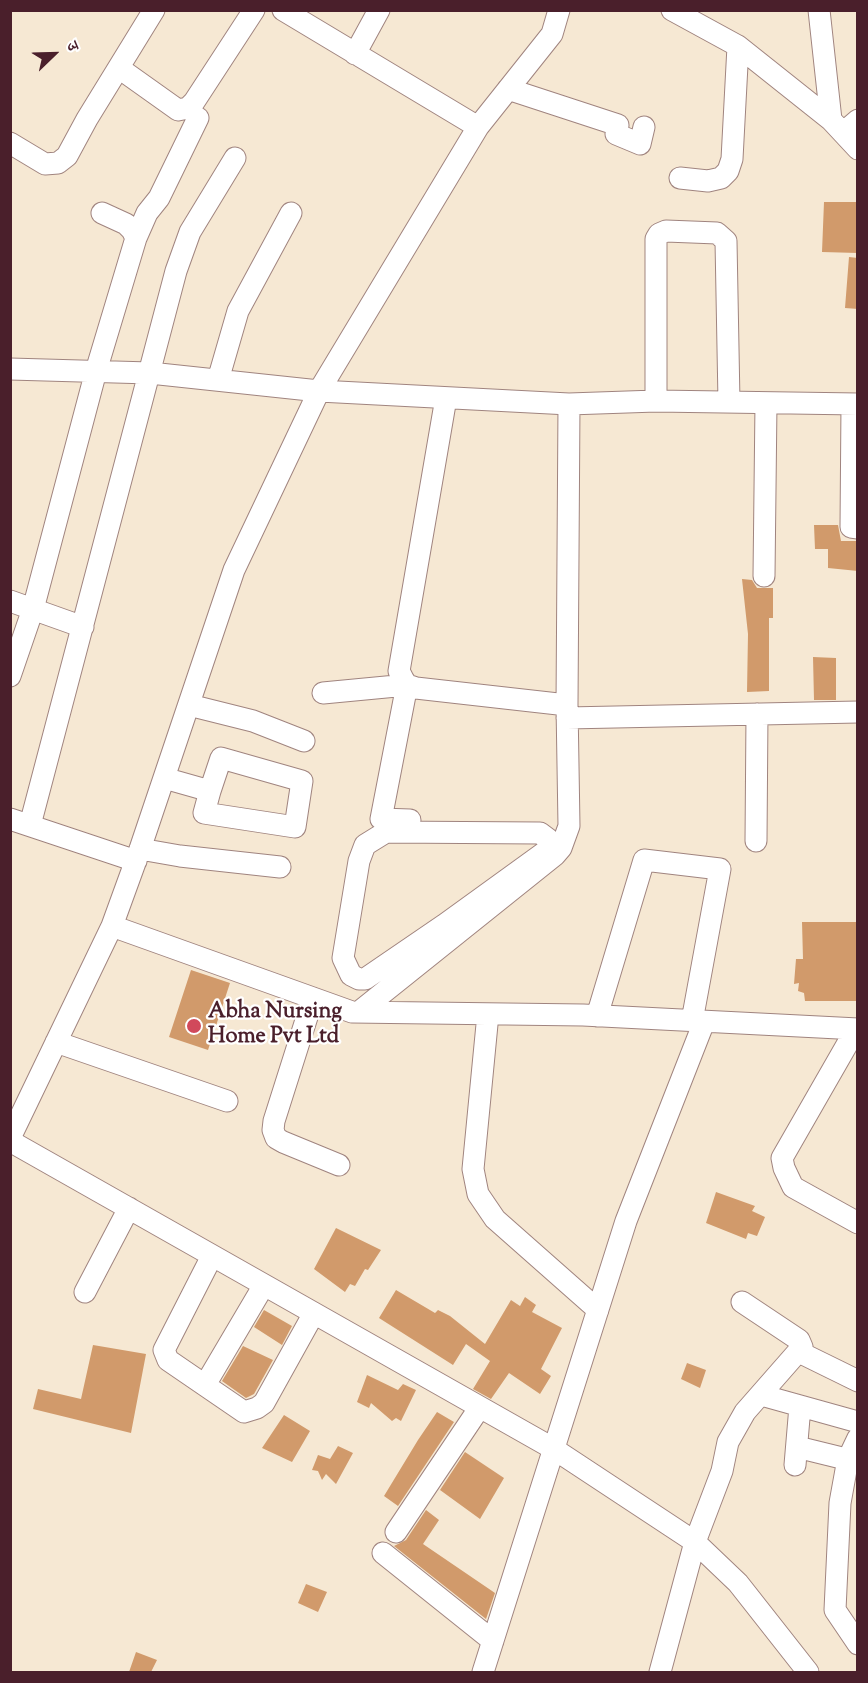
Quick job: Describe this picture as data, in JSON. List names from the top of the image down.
{
  "places": ["Abha Nursing Home Pvt Ltd"],
  "north": "top right"
}
